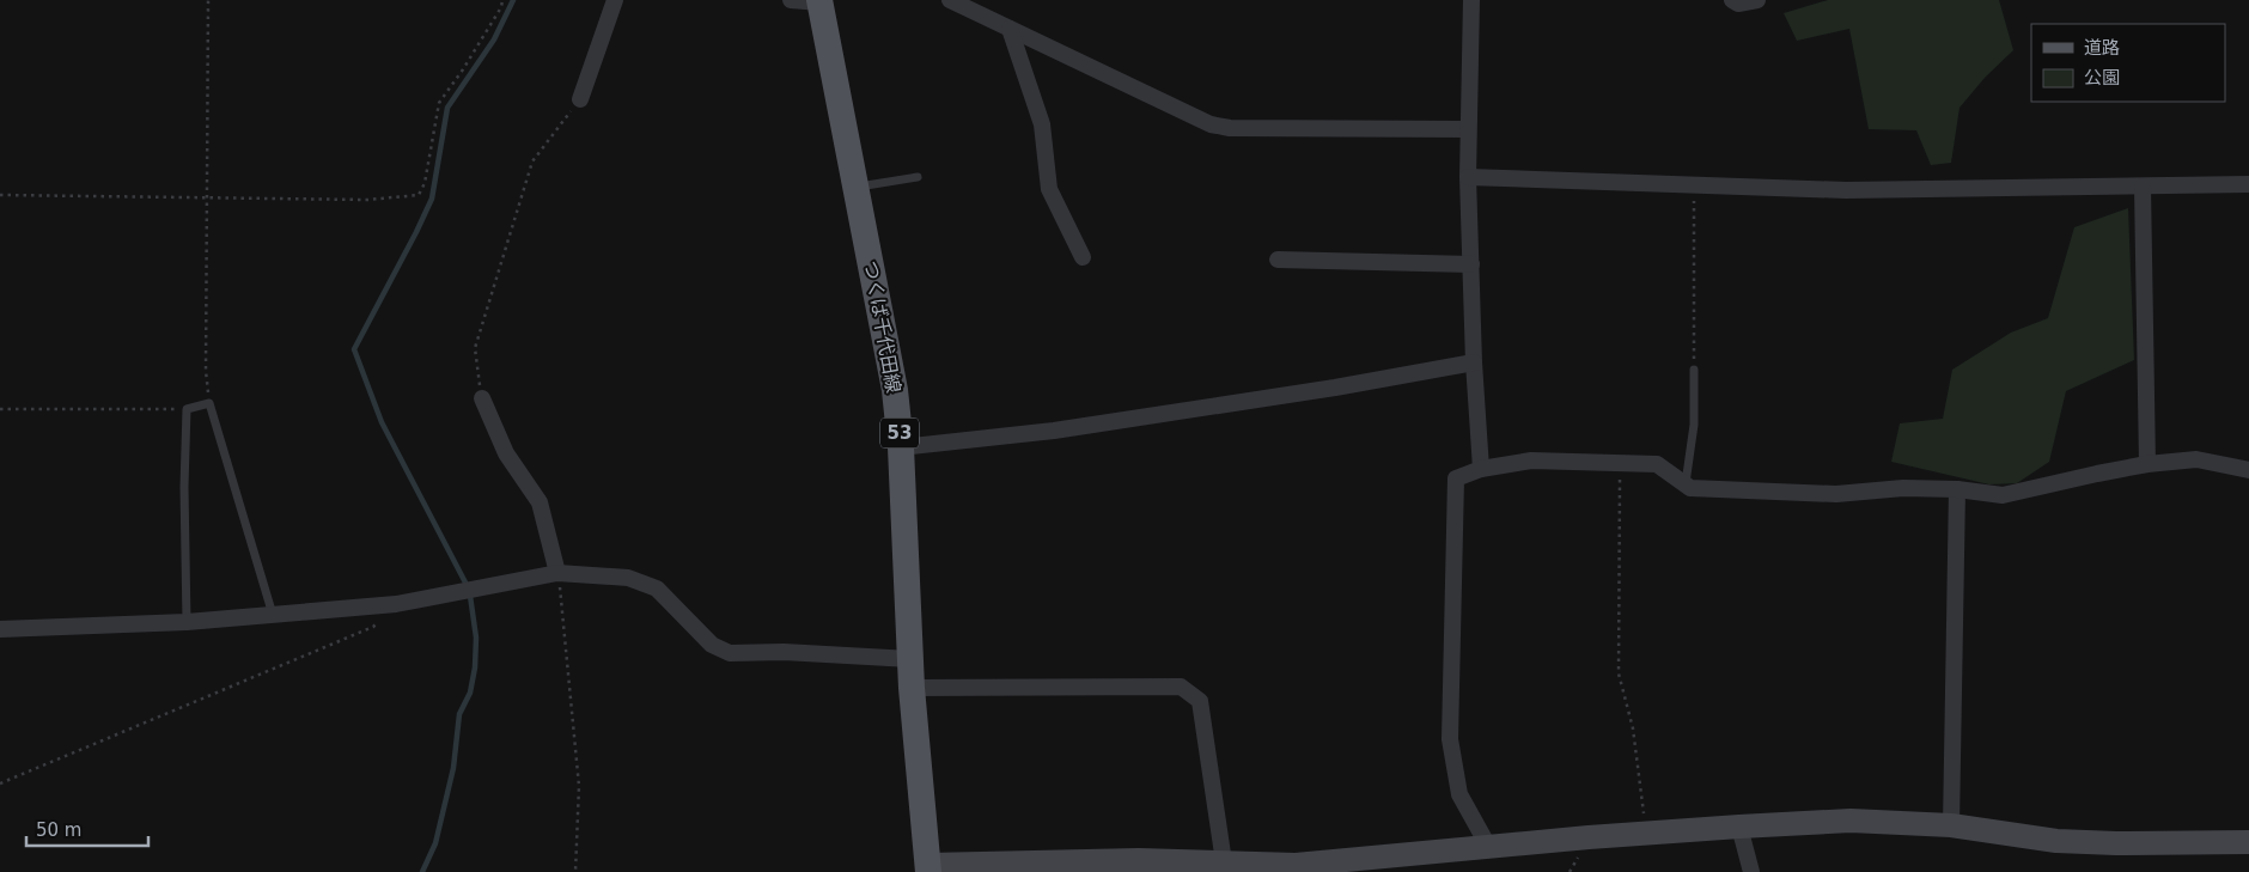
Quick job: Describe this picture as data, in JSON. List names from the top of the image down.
{
  "streets": {
    "main road": ["つくば千代田線", "53"]
  },
  "legend": ["道路", "公園"],
  "scale_bar": "50 m"
}
